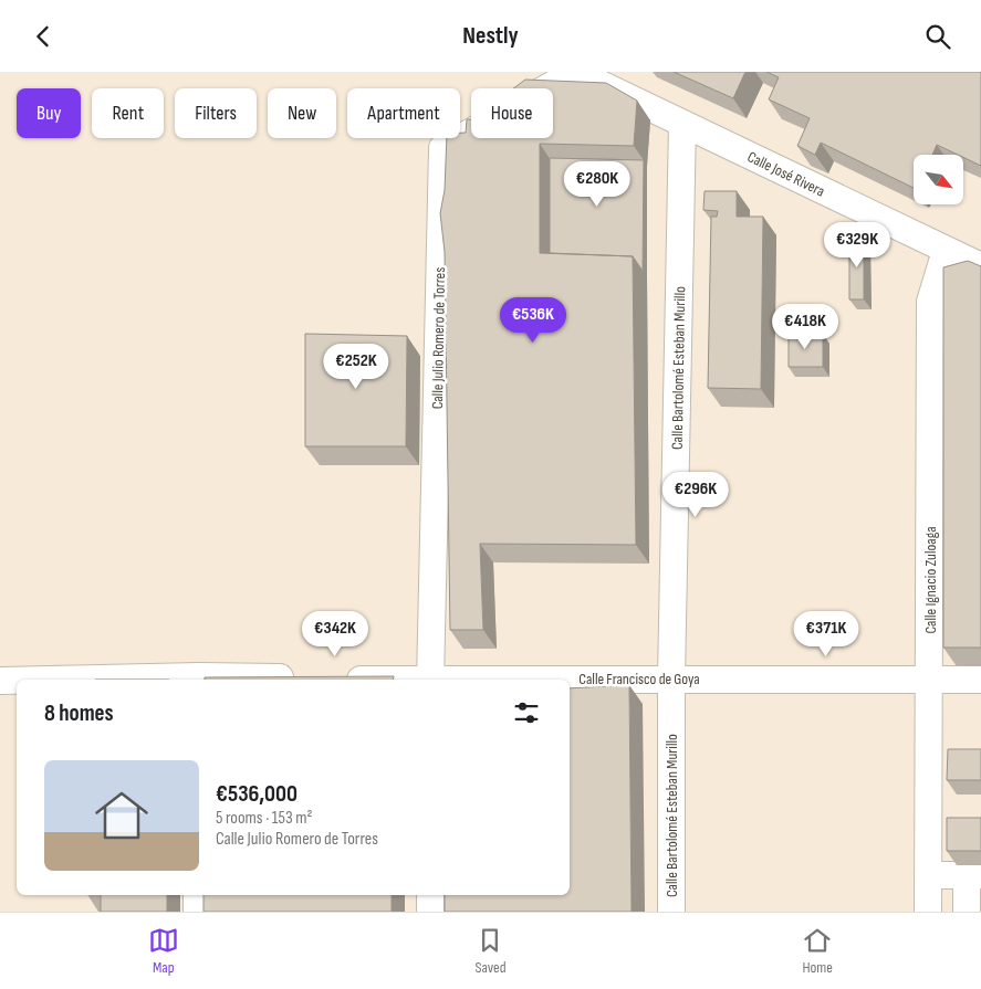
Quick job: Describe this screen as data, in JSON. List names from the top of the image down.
{
  "streets": {
    "street": [
      "Calle José Rivera",
      "Calle Julio Romero de Torres",
      "Calle Bartolomé Esteban Murillo",
      "Calle Ignacio Zuloaga",
      "Calle Francisco de Goya"
    ]
  },
  "crossings": [
    ["Calle José Rivera", "Calle Julio Romero de Torres"],
    ["Calle José Rivera", "Calle Bartolomé Esteban Murillo"],
    ["Calle José Rivera", "Calle Ignacio Zuloaga"],
    ["Calle Bartolomé Esteban Murillo", "Calle Francisco de Goya"],
    ["Calle Ignacio Zuloaga", "Calle Francisco de Goya"]
  ],
  "north": "bottom right",
  "page": {
    "header": "Nestly",
    "chip": [
      "Buy",
      "Rent",
      "Filters",
      "New",
      "Apartment",
      "House"
    ],
    "price": [
      "€280K",
      "€329K",
      "€536K",
      "€418K",
      "€252K",
      "€296K",
      "€342K",
      "€371K"
    ],
    "heading": "8 homes",
    "list": [
      {
        "name": "€536,000",
        "note": "5 rooms · 153 m² · Calle Julio Romero de Torres"
      }
    ],
    "tabs": ["Map", "Saved", "Home"]
  }
}
